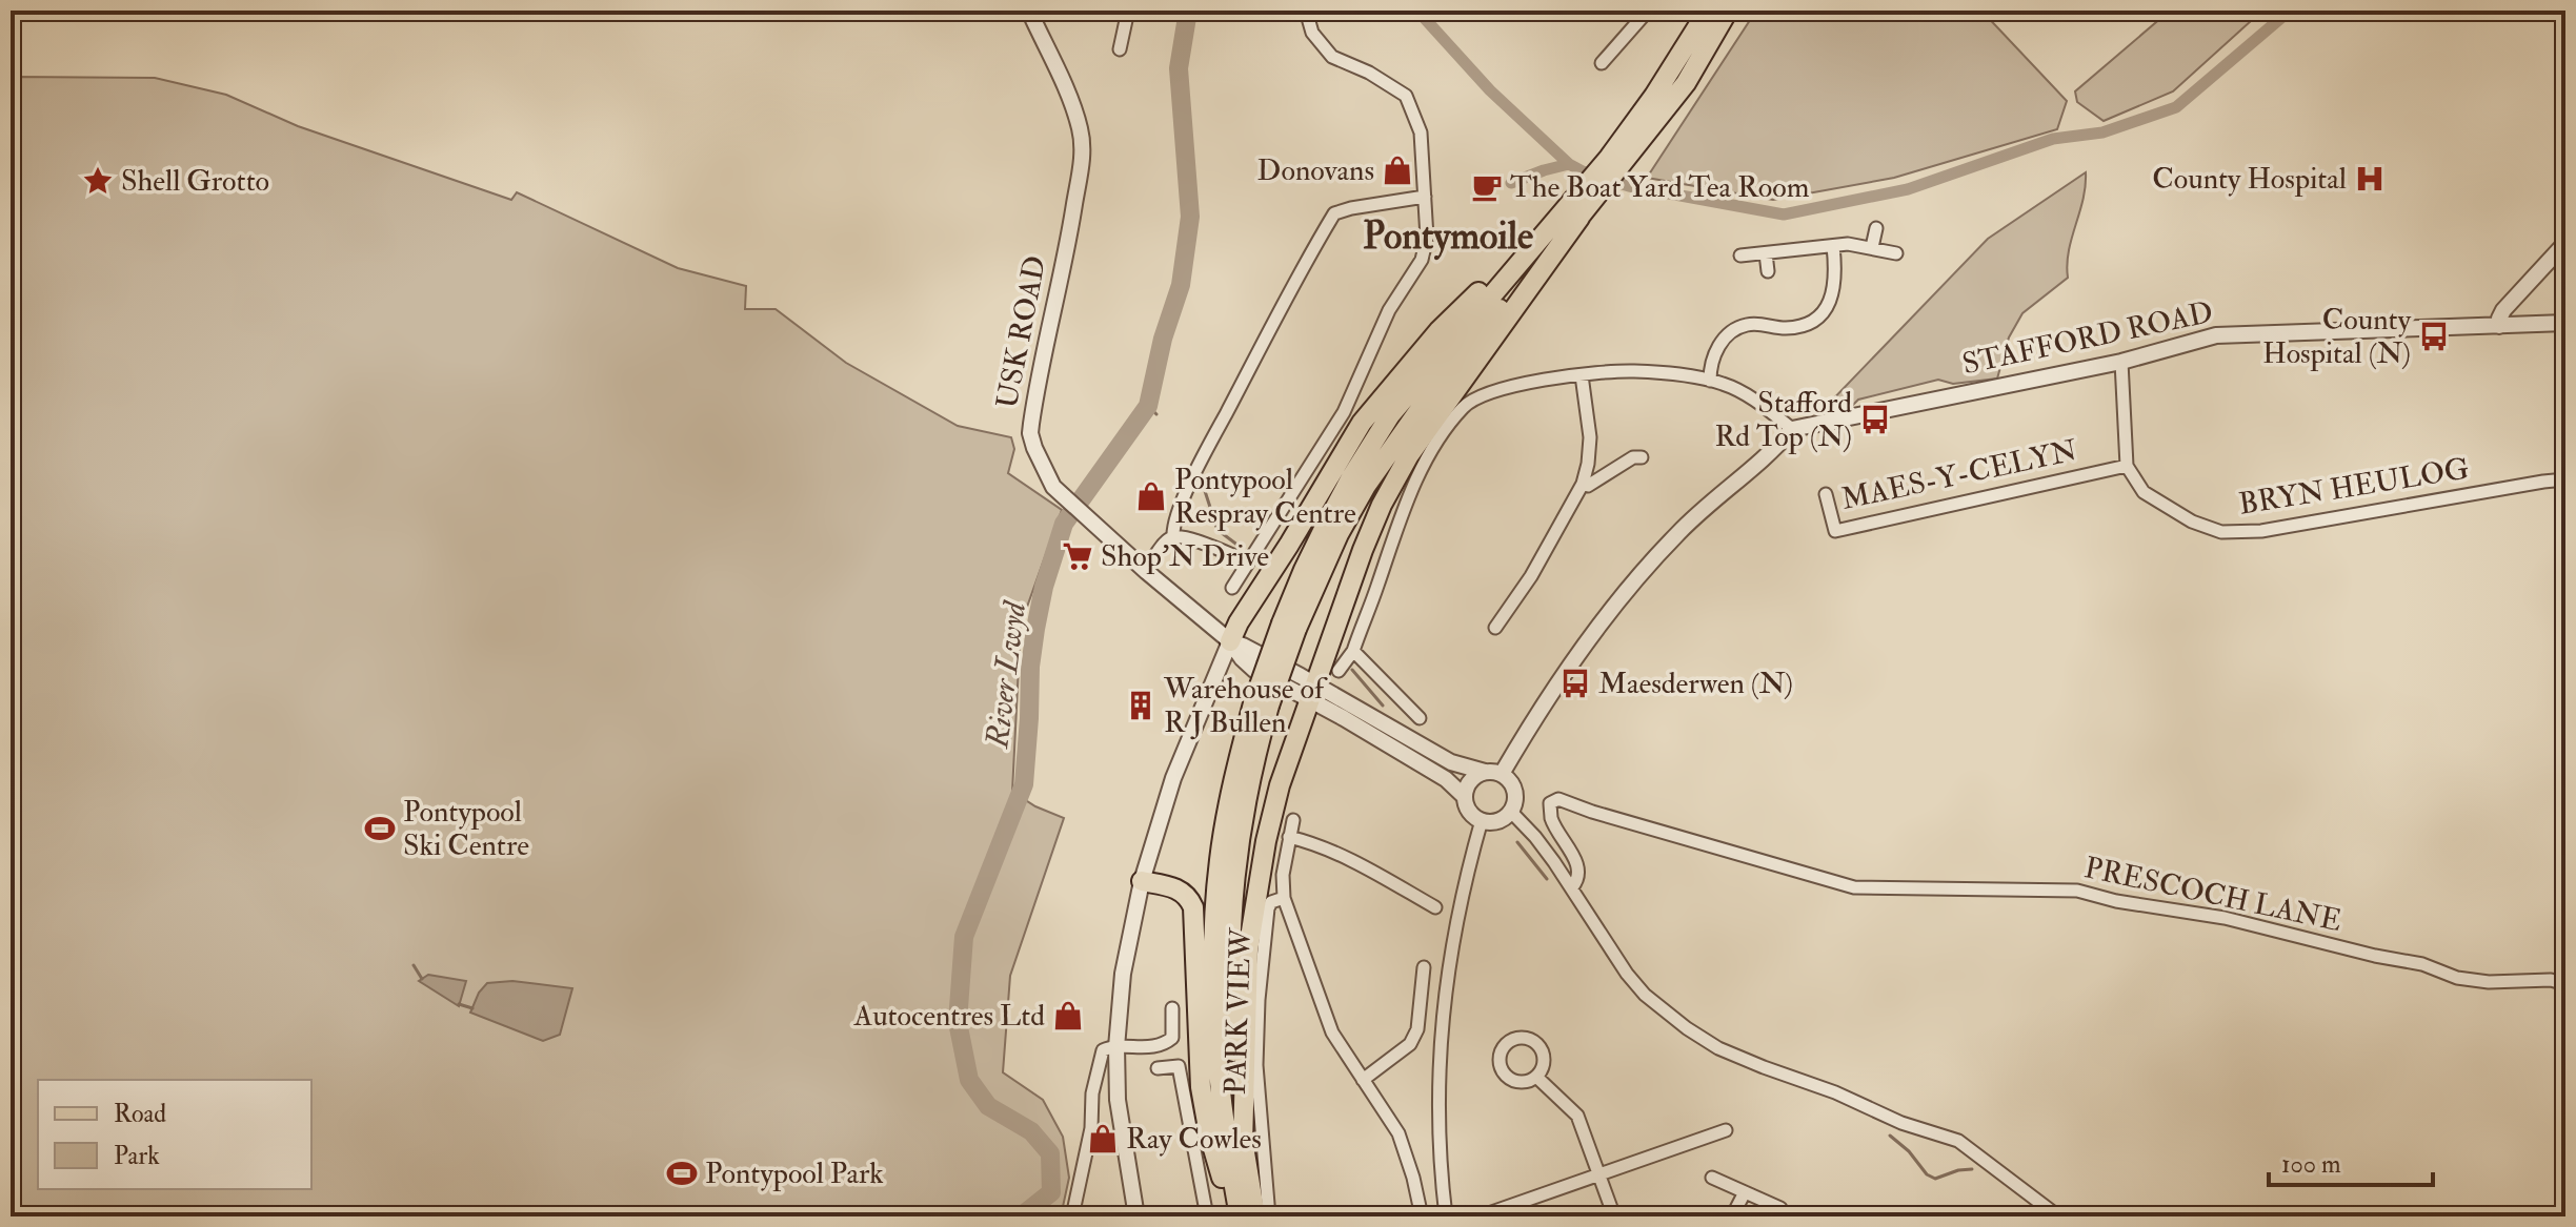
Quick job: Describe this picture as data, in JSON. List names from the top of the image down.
{
  "streets": {
    "street": [
      "USK ROAD",
      "STAFFORD ROAD",
      "MAES-Y-CELYN",
      "BRYN HEULOG",
      "PRESCOCH LANE",
      "PARK VIEW"
    ]
  },
  "crossings": [
    ["MAES-Y-CELYN", "BRYN HEULOG"]
  ],
  "districts": ["Pontymoile"],
  "water": ["River Lwyd"],
  "places": {
    "shop": [
      "Donovans",
      "Pontypool Respray Centre",
      "Autocentres Ltd",
      "Ray Cowles"
    ],
    "hospital": ["County Hospital"],
    "place": ["Shell Grotto"],
    "cafe": ["The Boat Yard Tea Room"],
    "bus stop": ["County Hospital (N)", "Stafford Rd Top (N)", "Maesderwen (N)"],
    "supermarket": ["Shop'N Drive"],
    "building": ["Warehouse of R J Bullen"],
    "sports": ["Pontypool Ski Centre", "Pontypool Park"]
  },
  "legend": ["Road", "Park"],
  "scale_bar": "100 m"
}
